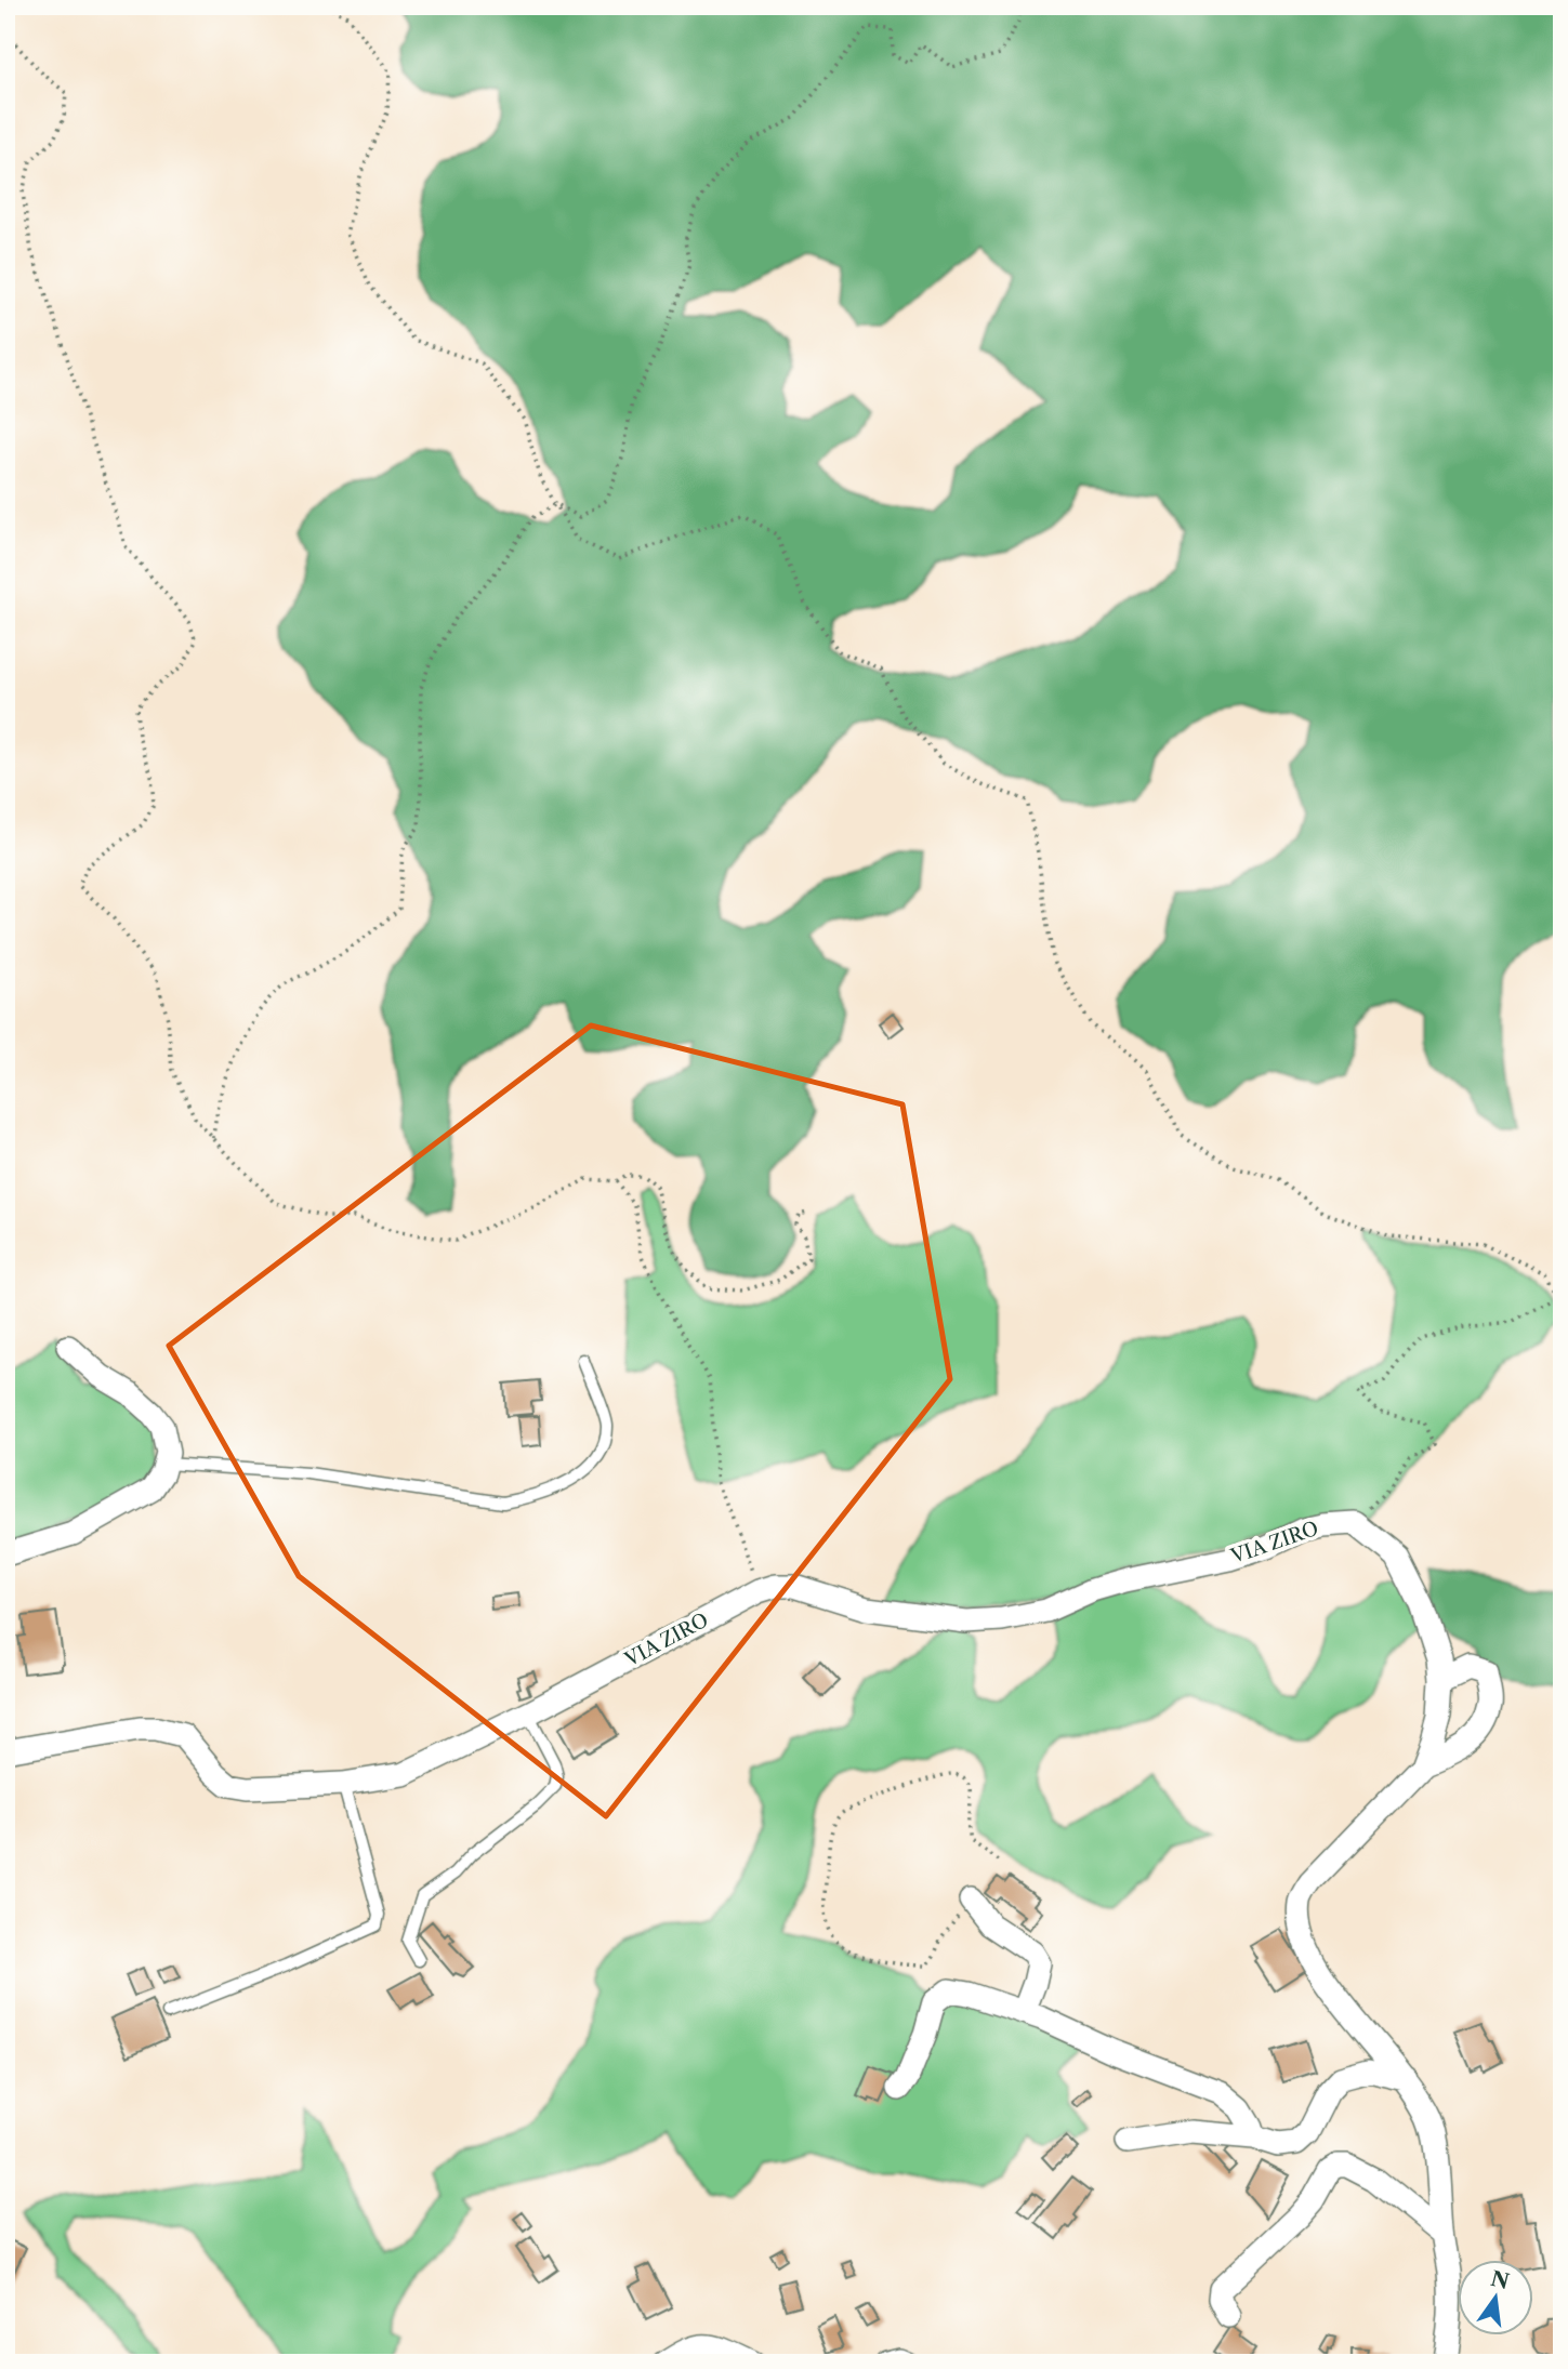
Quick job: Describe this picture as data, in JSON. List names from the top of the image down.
{
  "streets": {
    "street": ["VIA ZIRO"]
  },
  "north": "top"
}
